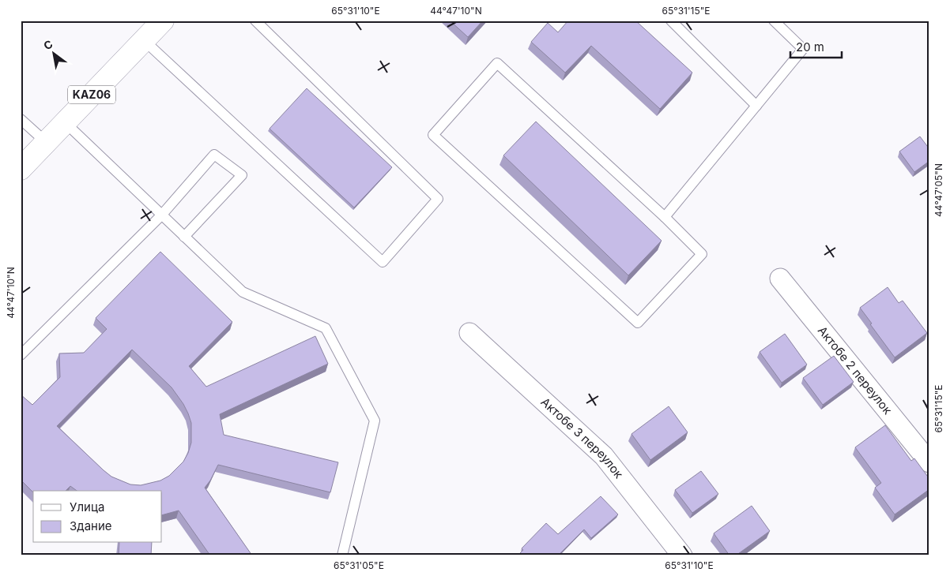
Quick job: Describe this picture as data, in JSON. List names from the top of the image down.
{
  "streets": {
    "main road": ["KAZ06"],
    "street": ["Актобе 2 переулок", "Актобе 3 переулок"]
  },
  "legend": ["Улица", "Здание"],
  "scale_bar": "20 m",
  "north": "top left",
  "coordinates": [
    "65°31'10\"E",
    "44°47'10\"N",
    "65°31'15\"E",
    "44°47'05\"N",
    "65°31'05\"E"
  ]
}
